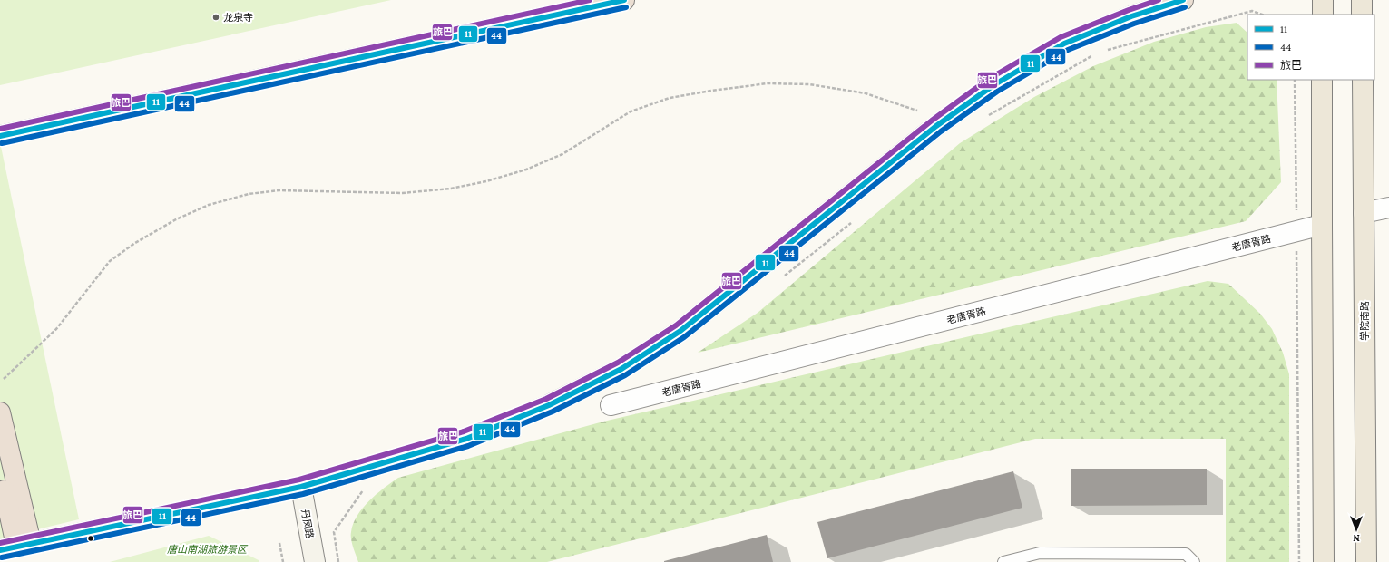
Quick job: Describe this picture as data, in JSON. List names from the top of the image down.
{
  "streets": {
    "main road": ["学院南路", "丹凤路"],
    "street": ["老唐胥路"]
  },
  "parks": ["唐山南湖旅游景区"],
  "places": ["龙泉寺"],
  "lines": ["transit line 11", "transit line 旅巴", "transit line 44"],
  "legend": ["11", "44", "旅巴"],
  "north": "bottom"
}
